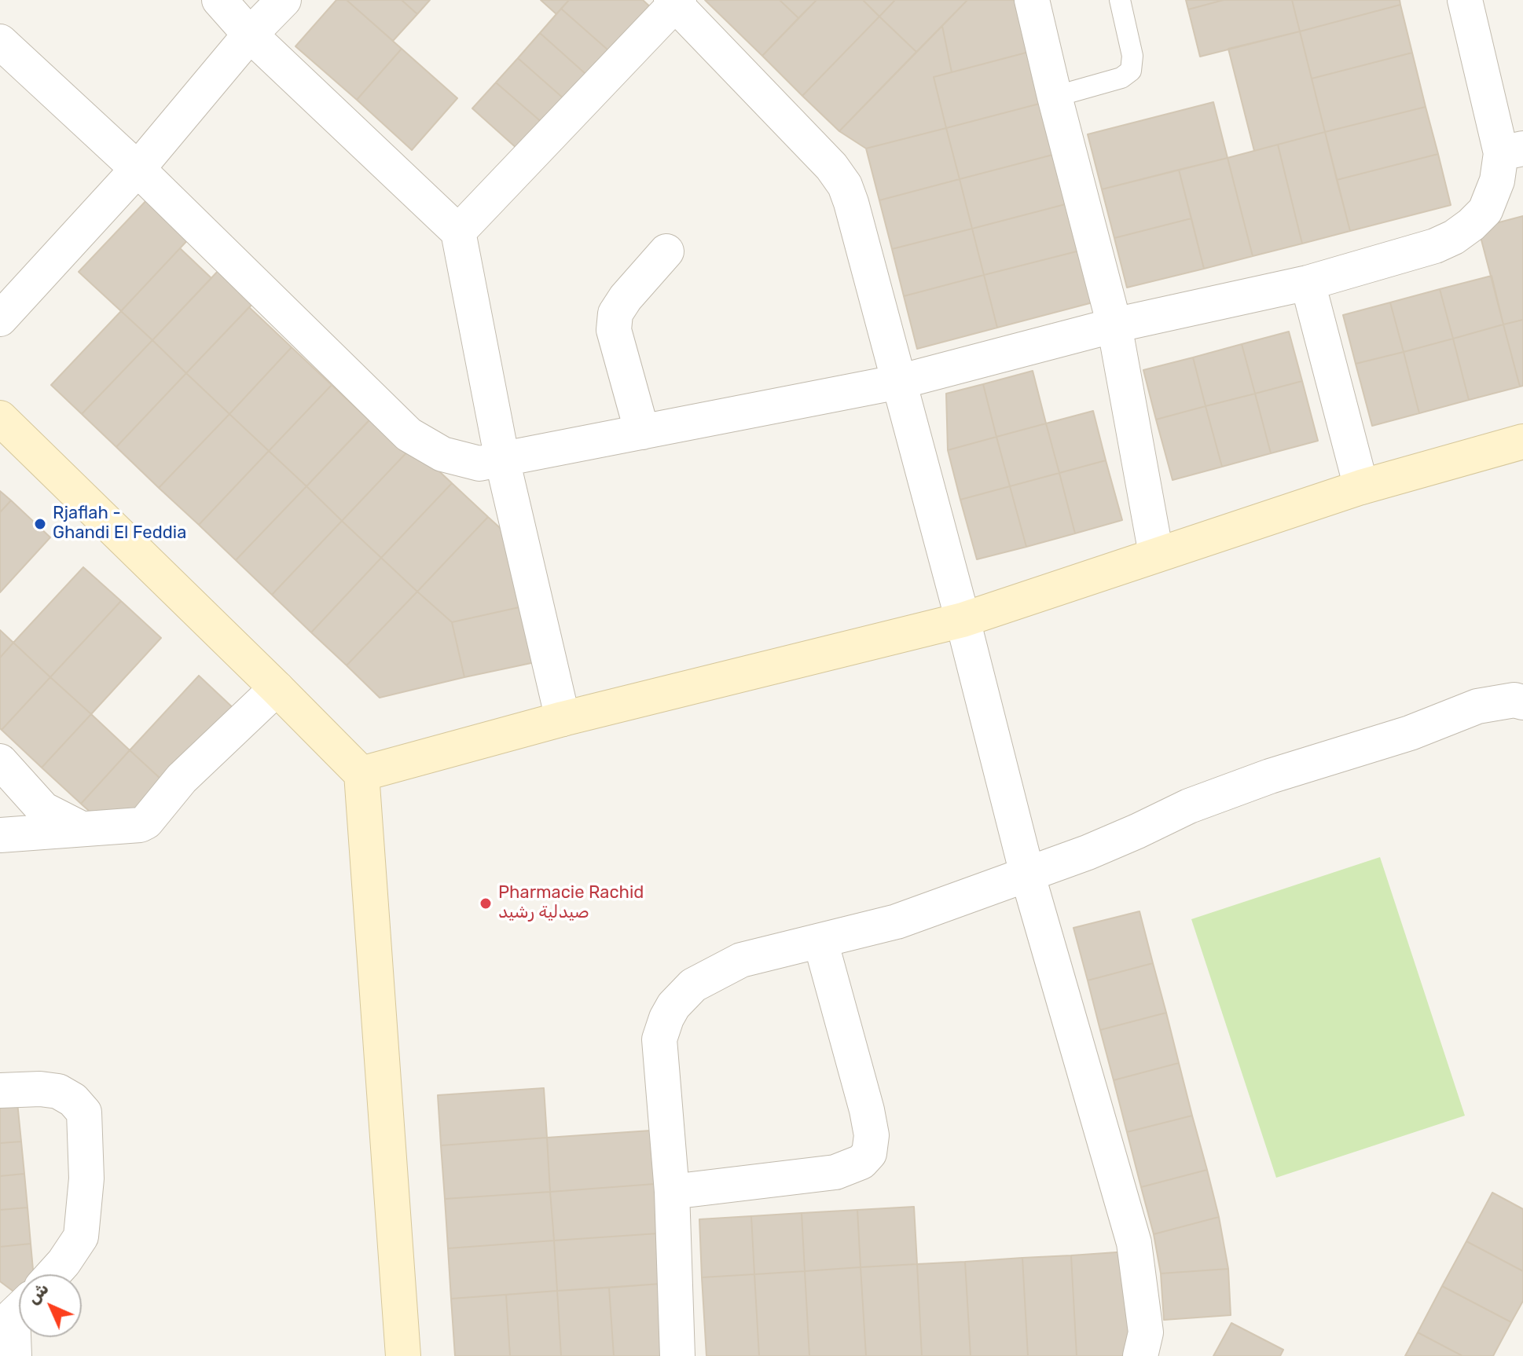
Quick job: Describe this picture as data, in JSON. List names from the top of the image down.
{
  "places": ["Rjaflah - Ghandi El Feddia", "Pharmacie Rachid صيدلية رشيد"],
  "north": "top left"
}
